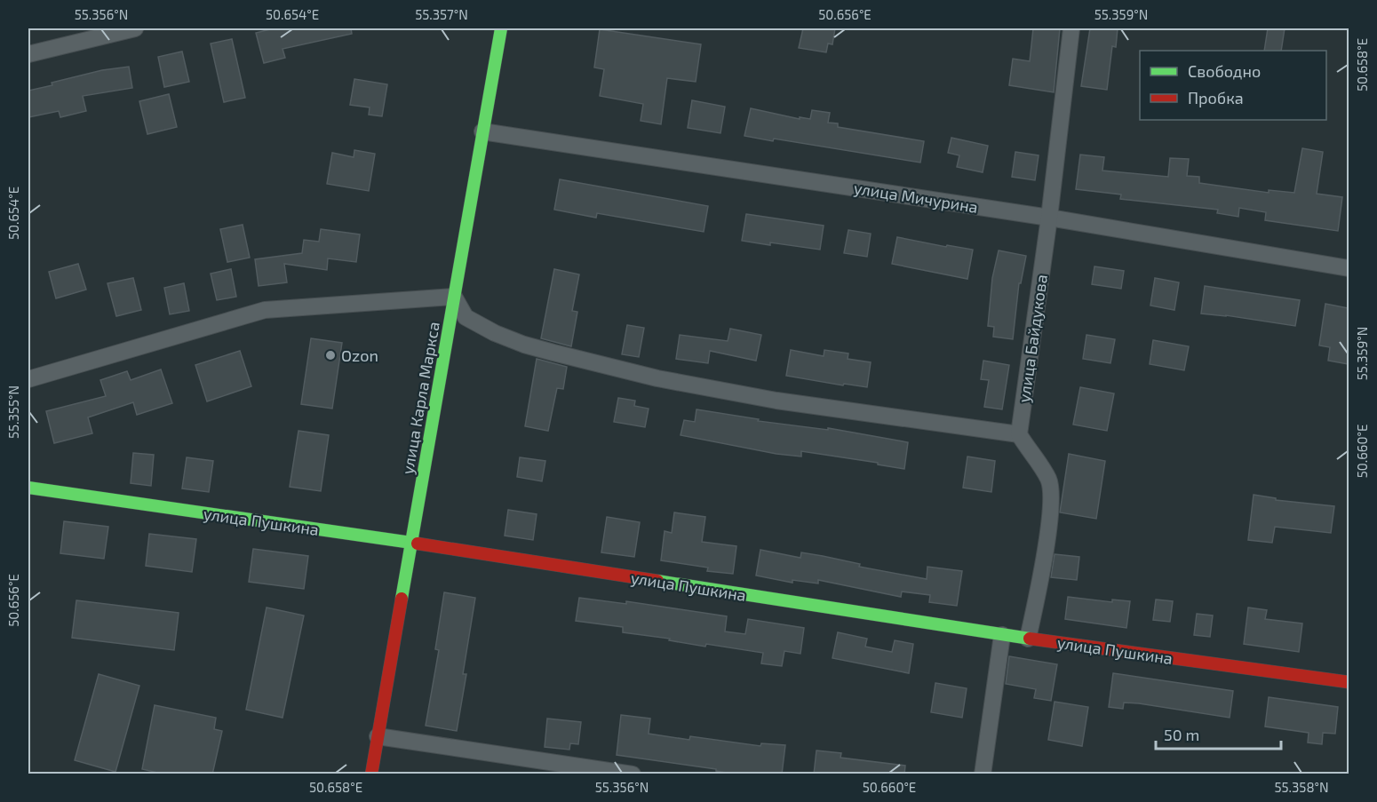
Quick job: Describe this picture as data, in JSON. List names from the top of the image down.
{
  "streets": {
    "street": [
      "улица Мичурина",
      "улица Байдукова",
      "улица Карла Маркса",
      "улица Пушкина"
    ]
  },
  "crossings": [
    ["улица Мичурина", "улица Байдукова"],
    ["улица Мичурина", "улица Карла Маркса"],
    ["улица Карла Маркса", "улица Пушкина"]
  ],
  "places": ["Ozon"],
  "legend": ["Свободно", "Пробка"],
  "scale_bar": "50 m",
  "coordinates": [
    "55.356°N",
    "50.654°E",
    "55.357°N",
    "50.656°E",
    "55.359°N",
    "50.658°E",
    "55.355°N",
    "50.660°E",
    "55.358°N"
  ]
}
